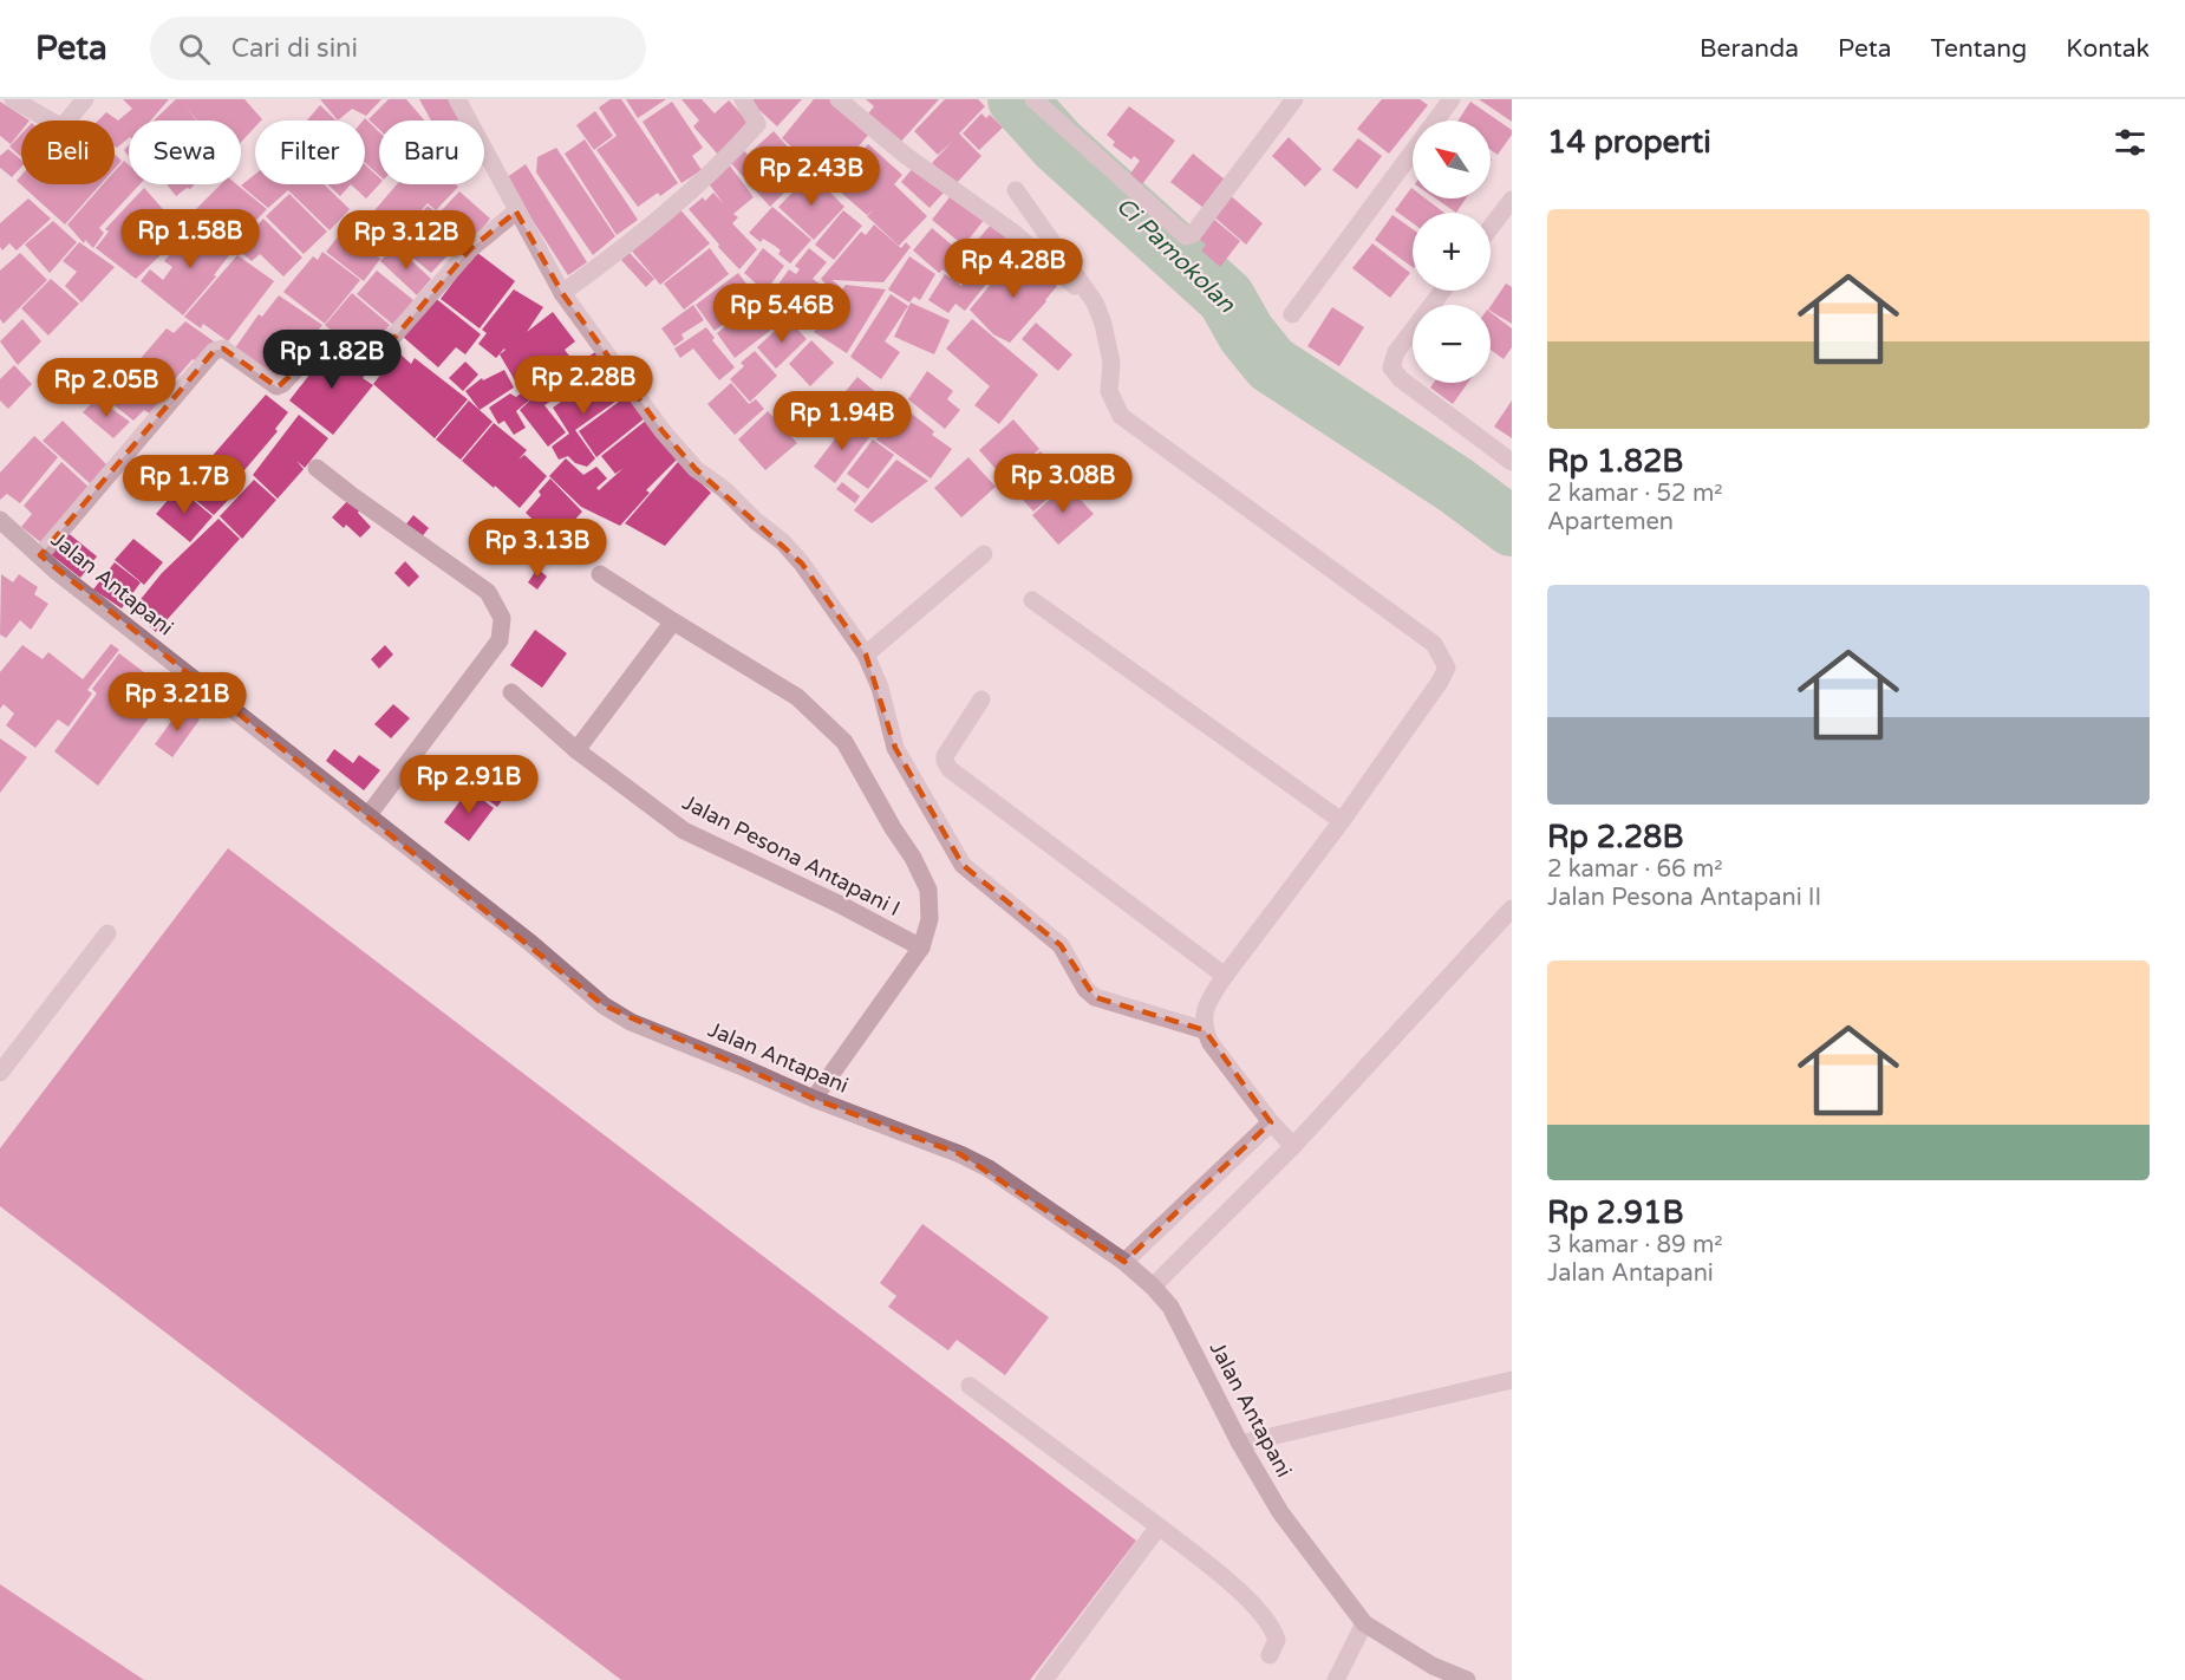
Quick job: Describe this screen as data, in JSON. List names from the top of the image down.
{
  "streets": {
    "street": ["Jalan Antapani", "Jalan Pesona Antapani I"]
  },
  "water": ["Ci Pamokolan"],
  "north": "top left",
  "page": {
    "header": "Peta",
    "search": "Cari di sini",
    "nav": [
      "Beranda",
      "Peta",
      "Tentang",
      "Kontak"
    ],
    "heading": "14 properti",
    "map_buttons": ["+", "−"],
    "chip": [
      "Beli",
      "Sewa",
      "Filter",
      "Baru"
    ],
    "price": [
      "Rp 2.43B",
      "Rp 1.58B",
      "Rp 3.12B",
      "Rp 4.28B",
      "Rp 5.46B",
      "Rp 1.82B",
      "Rp 2.28B",
      "Rp 2.05B",
      "Rp 1.94B",
      "Rp 3.08B",
      "Rp 1.7B",
      "Rp 3.13B",
      "Rp 3.21B",
      "Rp 2.91B"
    ],
    "list": [
      {
        "name": "Rp 1.82B",
        "note": "2 kamar · 52 m² · Apartemen"
      },
      {
        "name": "Rp 2.28B",
        "note": "2 kamar · 66 m² · Jalan Pesona Antapani II"
      },
      {
        "name": "Rp 2.91B",
        "note": "3 kamar · 89 m² · Jalan Antapani"
      }
    ]
  }
}
